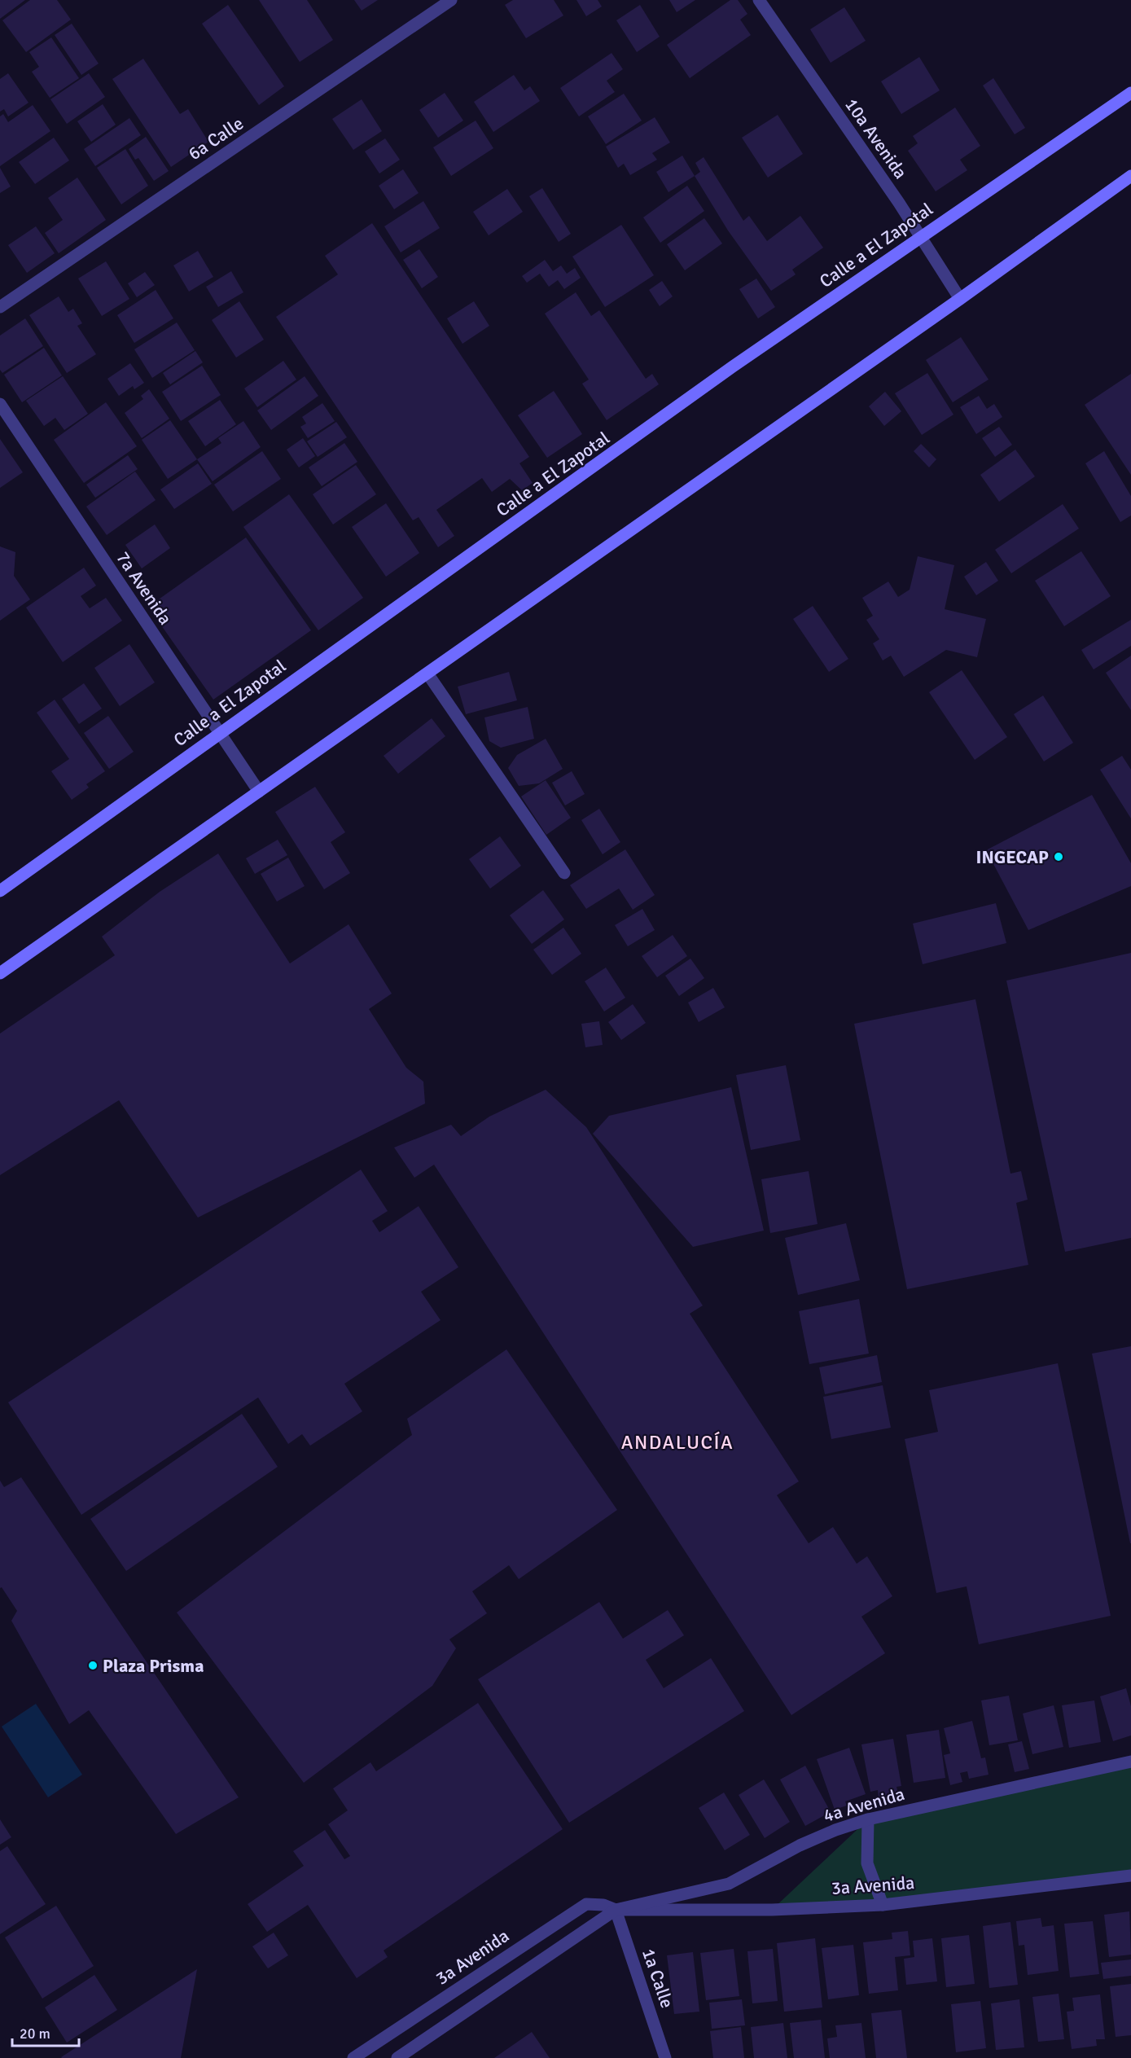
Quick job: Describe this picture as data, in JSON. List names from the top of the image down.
{
  "streets": {
    "street": [
      "6a Calle",
      "10a Avenida",
      "Calle a El Zapotal",
      "7a Avenida",
      "4a Avenida",
      "3a Avenida",
      "1a Calle"
    ]
  },
  "crossings": [
    ["10a Avenida", "Calle a El Zapotal"],
    ["Calle a El Zapotal", "7a Avenida"],
    ["4a Avenida", "3a Avenida"],
    ["4a Avenida", "1a Calle"],
    ["3a Avenida", "1a Calle"]
  ],
  "districts": ["ANDALUCÍA"],
  "places": ["INGECAP", "Plaza Prisma"],
  "scale_bar": "20 m"
}
